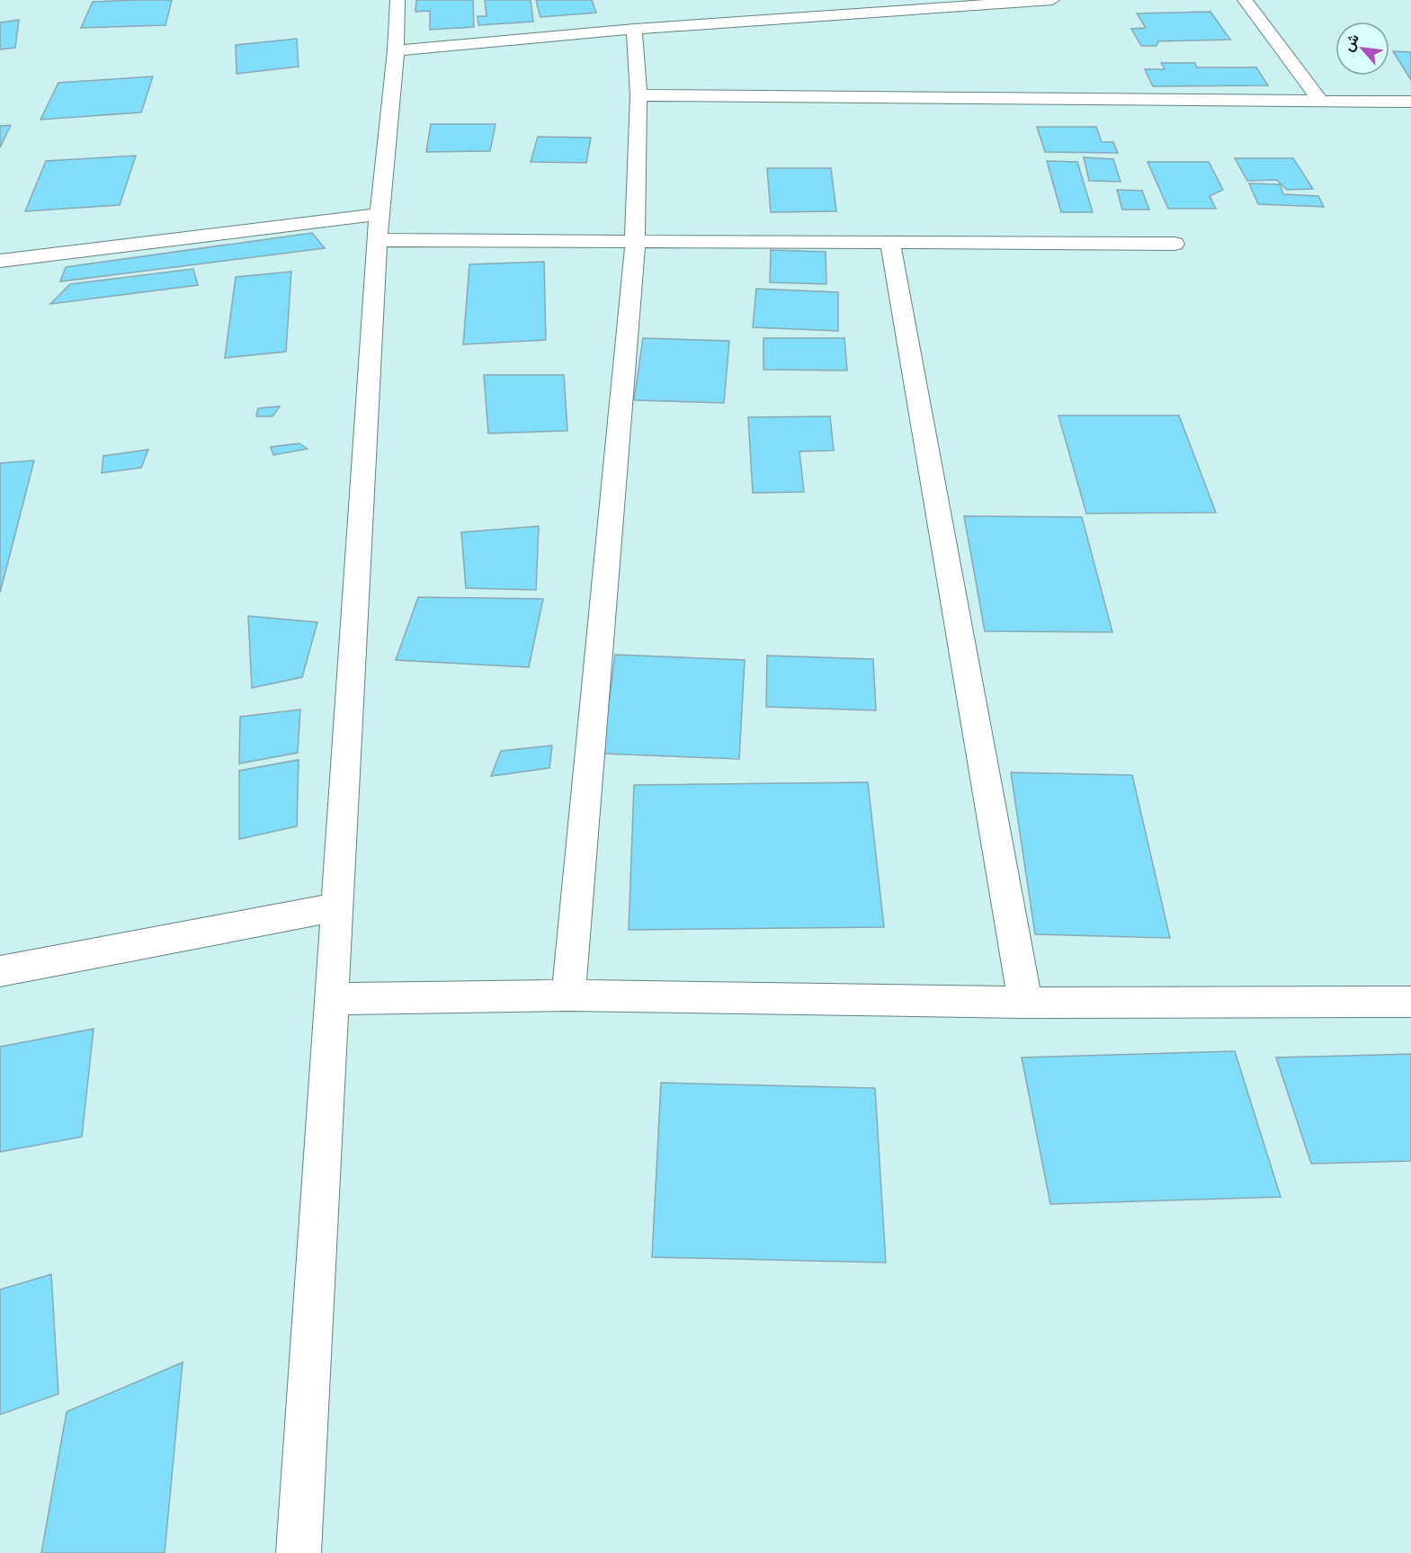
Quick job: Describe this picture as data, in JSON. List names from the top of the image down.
{
  "north": "top left"
}
